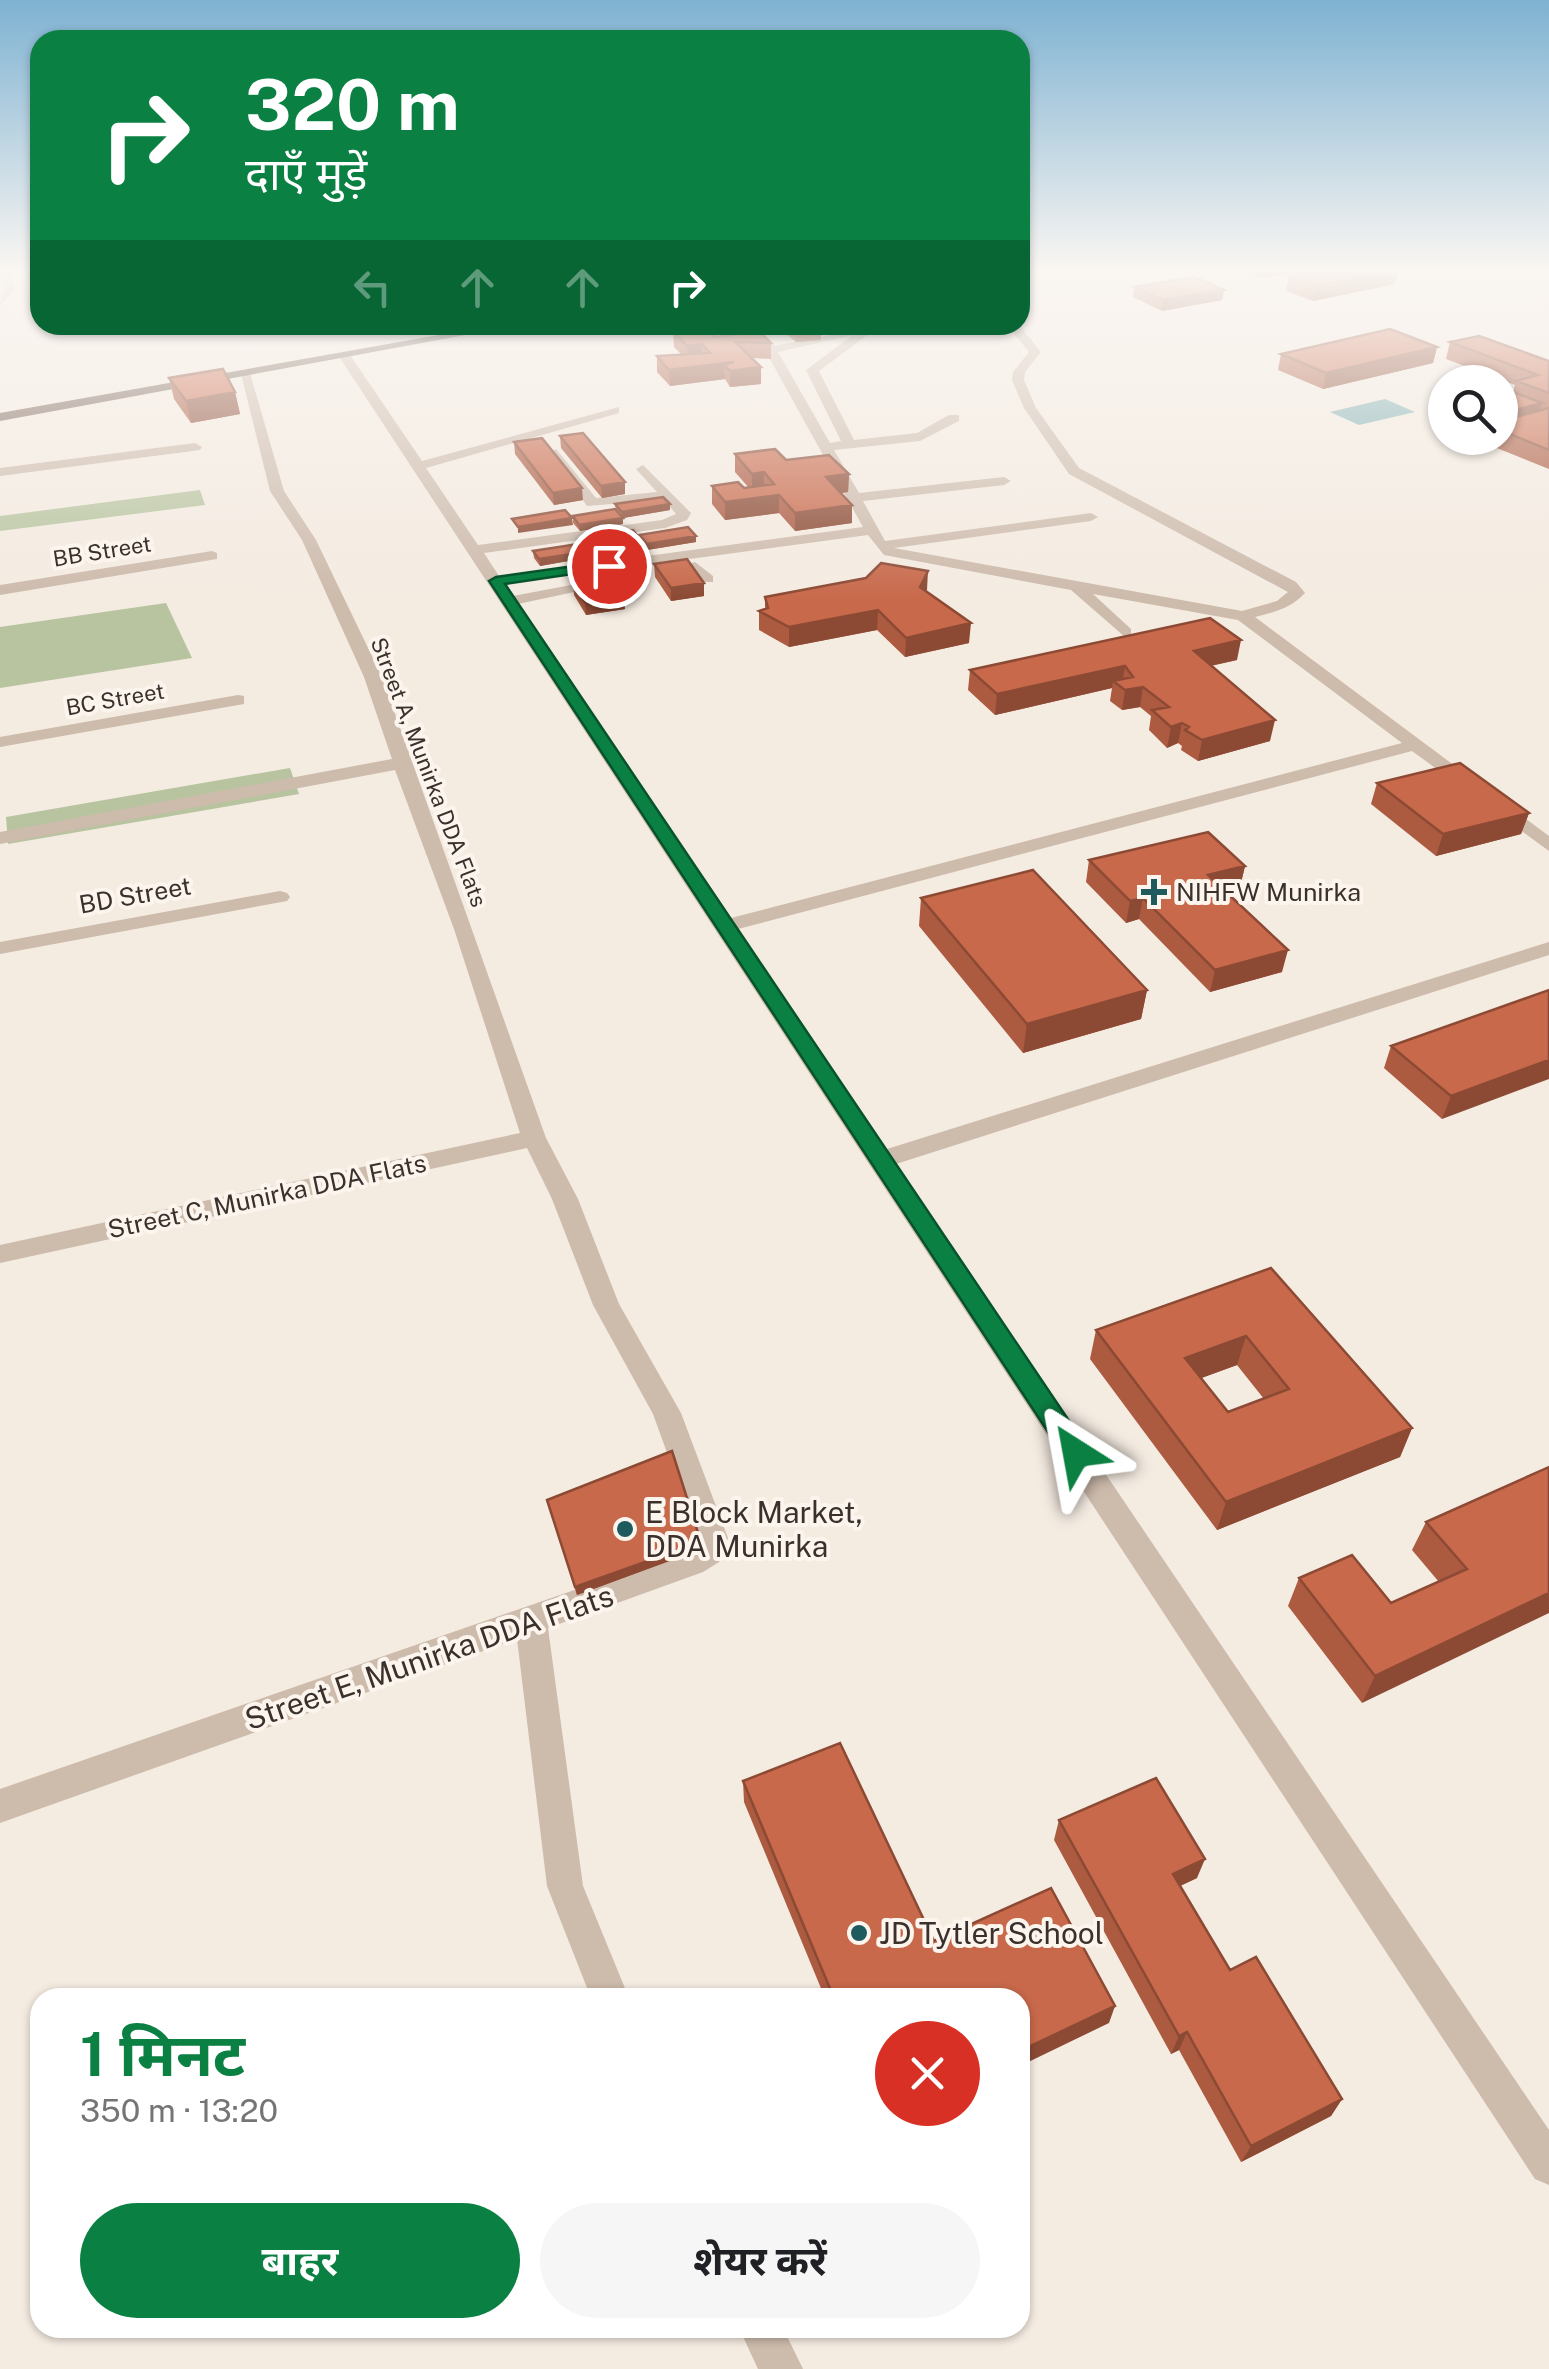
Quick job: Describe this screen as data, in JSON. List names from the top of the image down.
{
  "streets": {
    "street": [
      "BB Street",
      "BC Street",
      "Street A, Munirka DDA Flats",
      "BD Street",
      "Street C, Munirka DDA Flats",
      "Street E, Munirka DDA Flats"
    ]
  },
  "crossings": [
    ["Street A, Munirka DDA Flats", "Street C, Munirka DDA Flats"],
    ["Street A, Munirka DDA Flats", "Street E, Munirka DDA Flats"],
    ["Street C, Munirka DDA Flats", "Street E, Munirka DDA Flats"]
  ],
  "places": {
    "health": ["NIHFW Munirka"],
    "other": ["E Block Market, DDA Munirka", "JD Tytler School"]
  },
  "page": {
    "turn": ["320 m", "दाएँ मुड़ें"],
    "heading": ["1 मिनट", "350 m · 13:20"],
    "buttons": ["बाहर", "शेयर करें"]
  }
}
